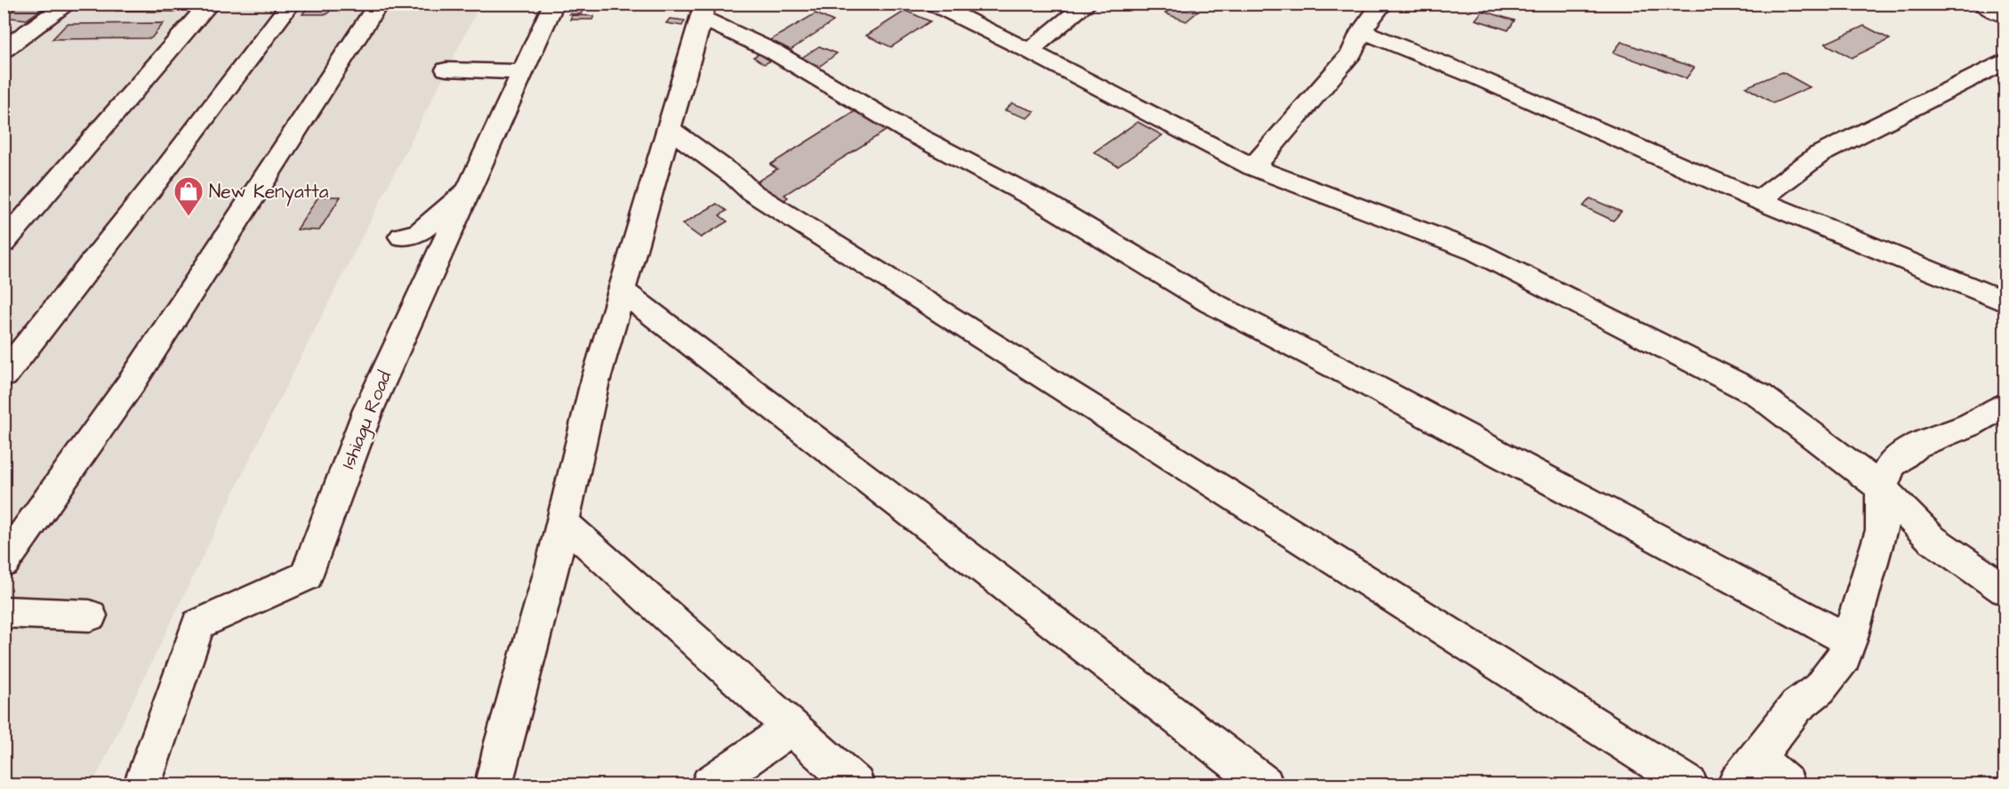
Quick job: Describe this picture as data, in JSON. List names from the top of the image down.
{
  "streets": {
    "street": ["Ishiagu Road"]
  },
  "places": {
    "shop": ["New Kenyatta"]
  }
}
